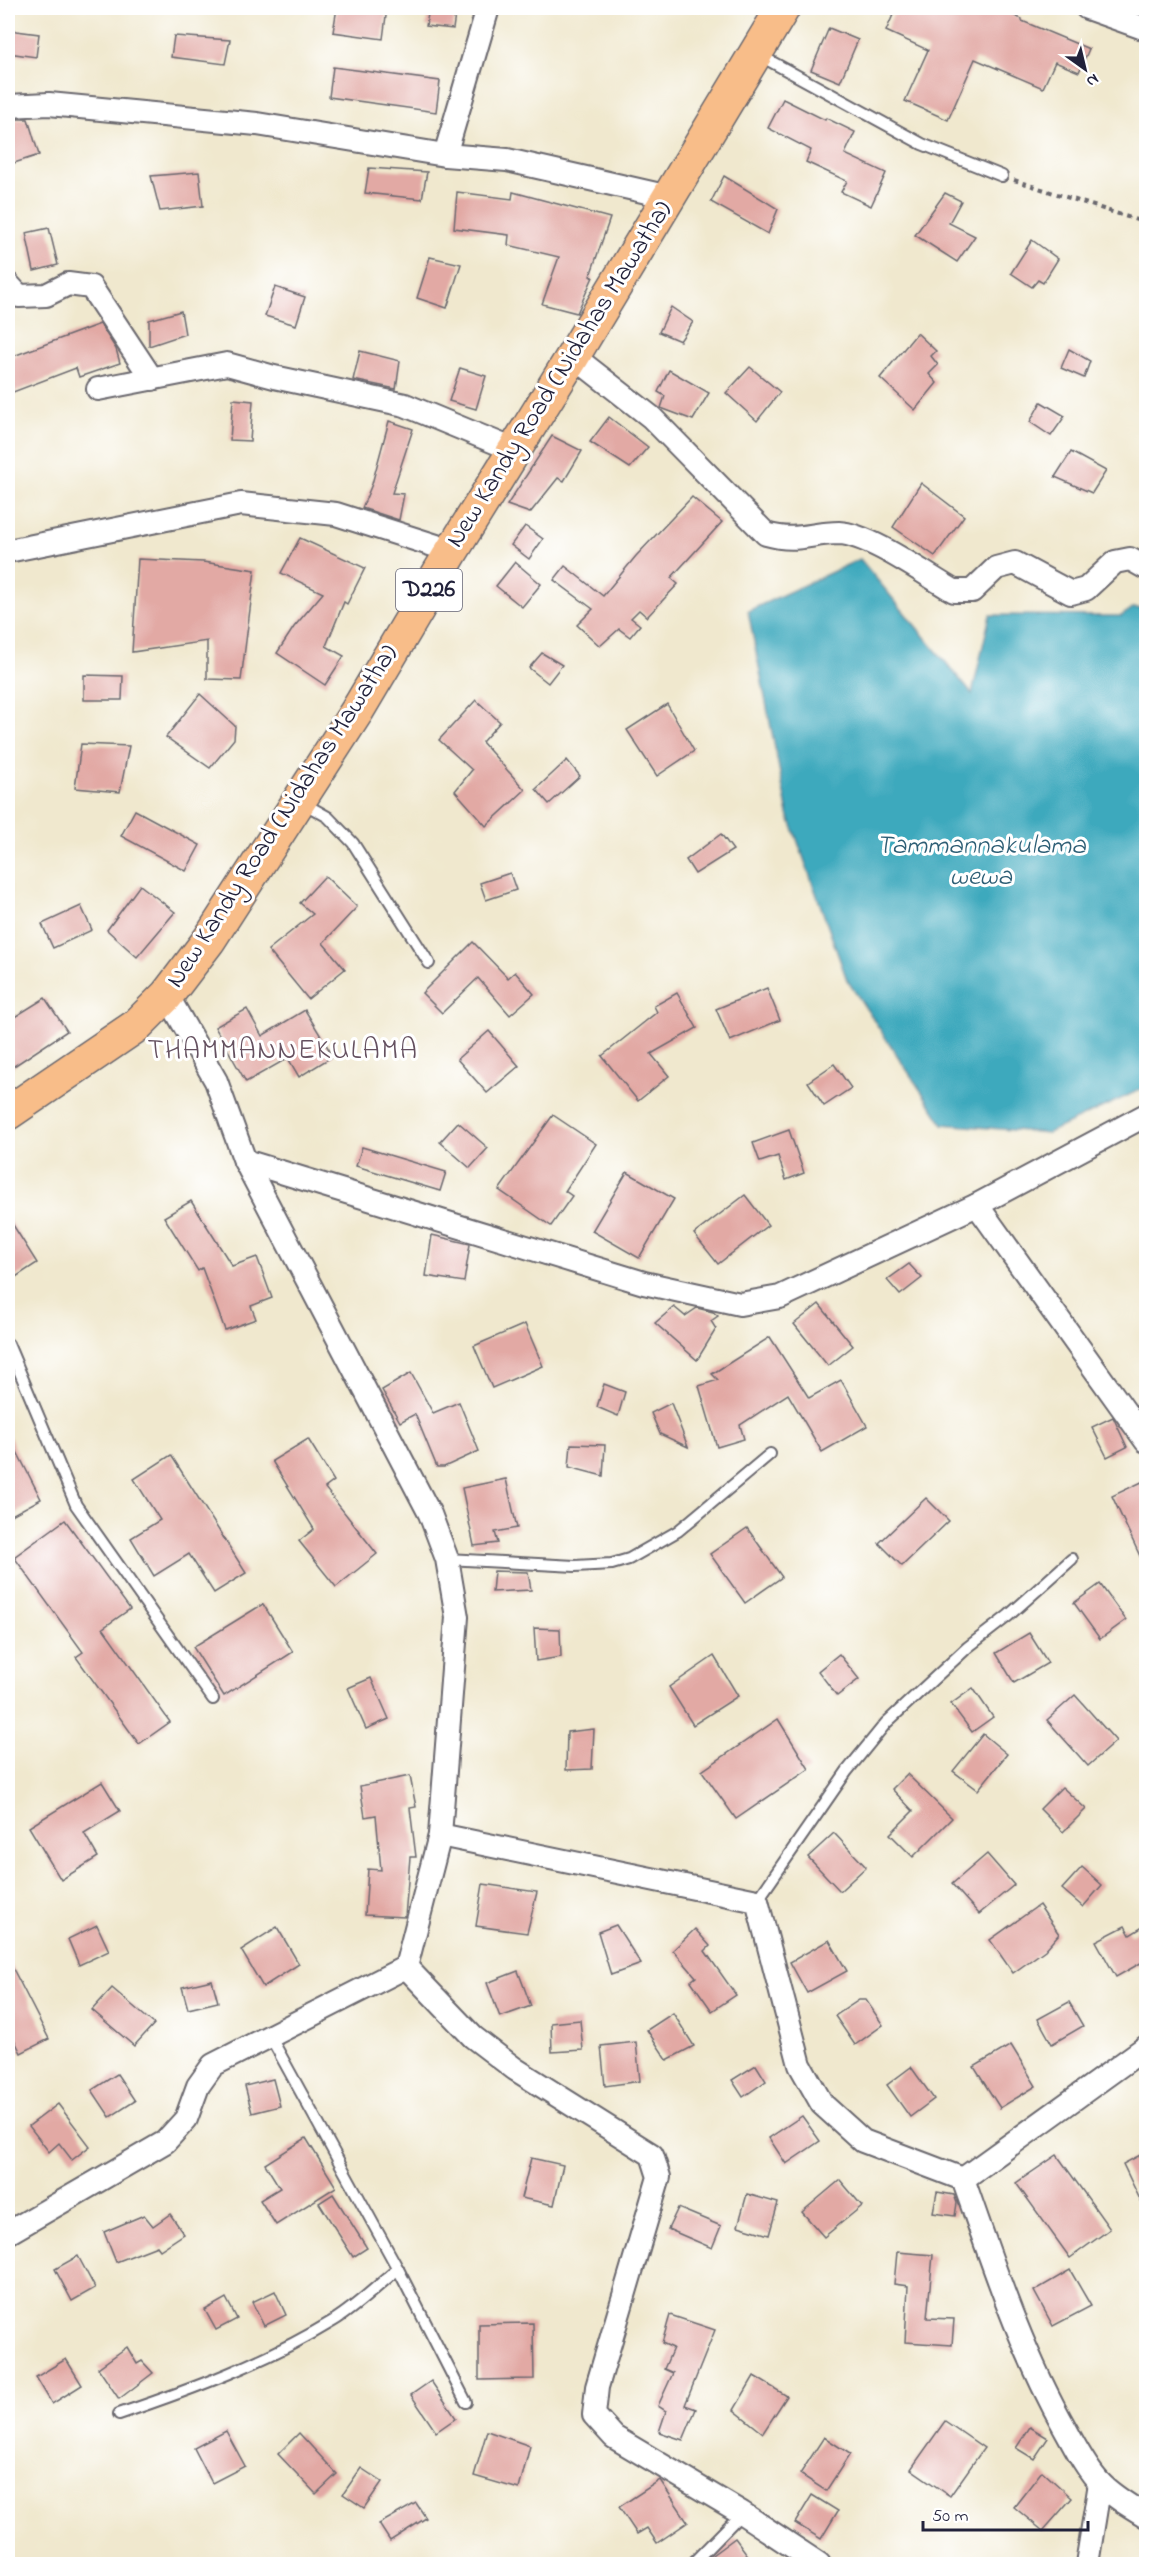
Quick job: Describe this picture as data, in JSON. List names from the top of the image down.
{
  "streets": {
    "main road": ["New Kandy Road (Nidahas Mawatha)", "D226"]
  },
  "districts": ["THAMMANNEKULAMA"],
  "water": ["Tammannakulama wewa"],
  "scale_bar": "50 m",
  "north": "bottom right"
}
